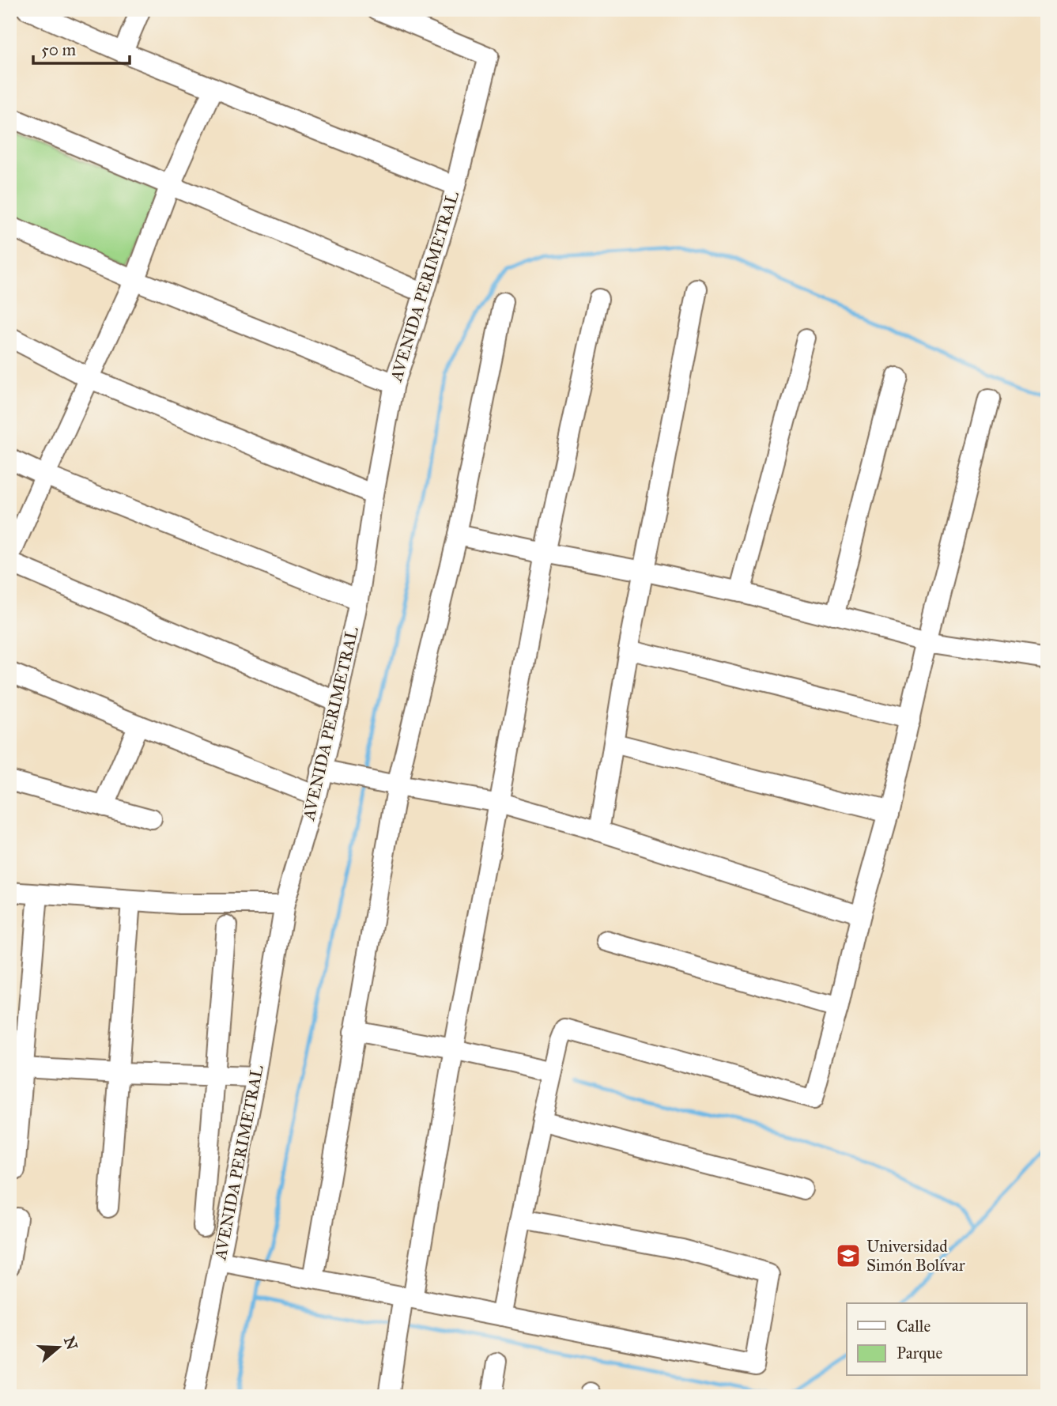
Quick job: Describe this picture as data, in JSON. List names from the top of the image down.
{
  "streets": {
    "street": ["AVENIDA PERIMETRAL"]
  },
  "places": {
    "school or university": ["Universidad Simón Bolívar"]
  },
  "legend": ["Calle", "Parque"],
  "scale_bar": "50 m",
  "north": "right"
}
